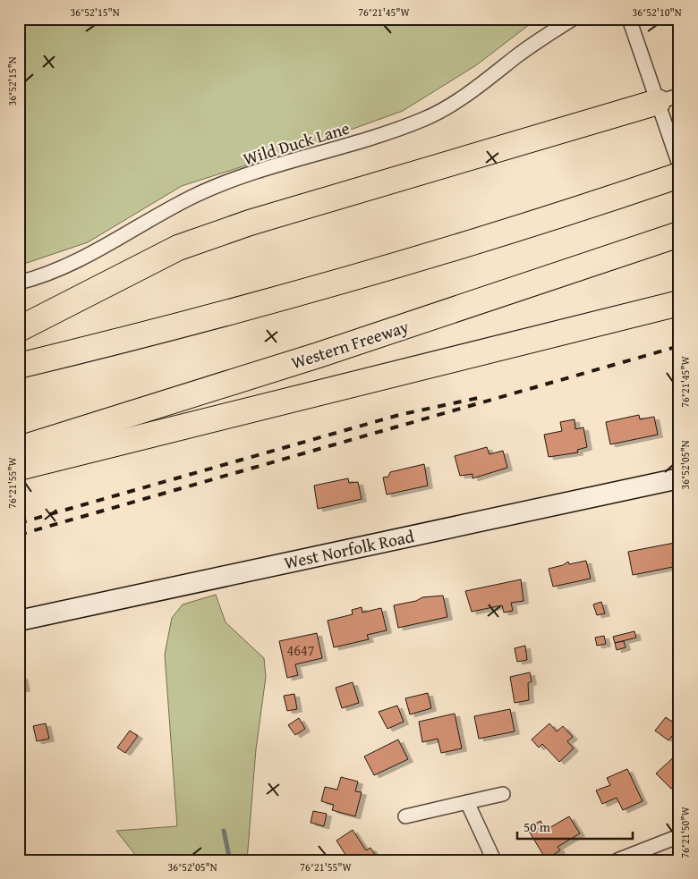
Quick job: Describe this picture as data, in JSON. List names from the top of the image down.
{
  "streets": {
    "highway": ["Western Freeway"],
    "street": ["Wild Duck Lane", "West Norfolk Road"]
  },
  "house_numbers": ["4647"],
  "scale_bar": "50 m",
  "coordinates": [
    "36°52'15\"N",
    "76°21'45\"W",
    "36°52'10\"N",
    "36°52'05\"N",
    "76°21'55\"W",
    "76°21'50\"W"
  ]
}
